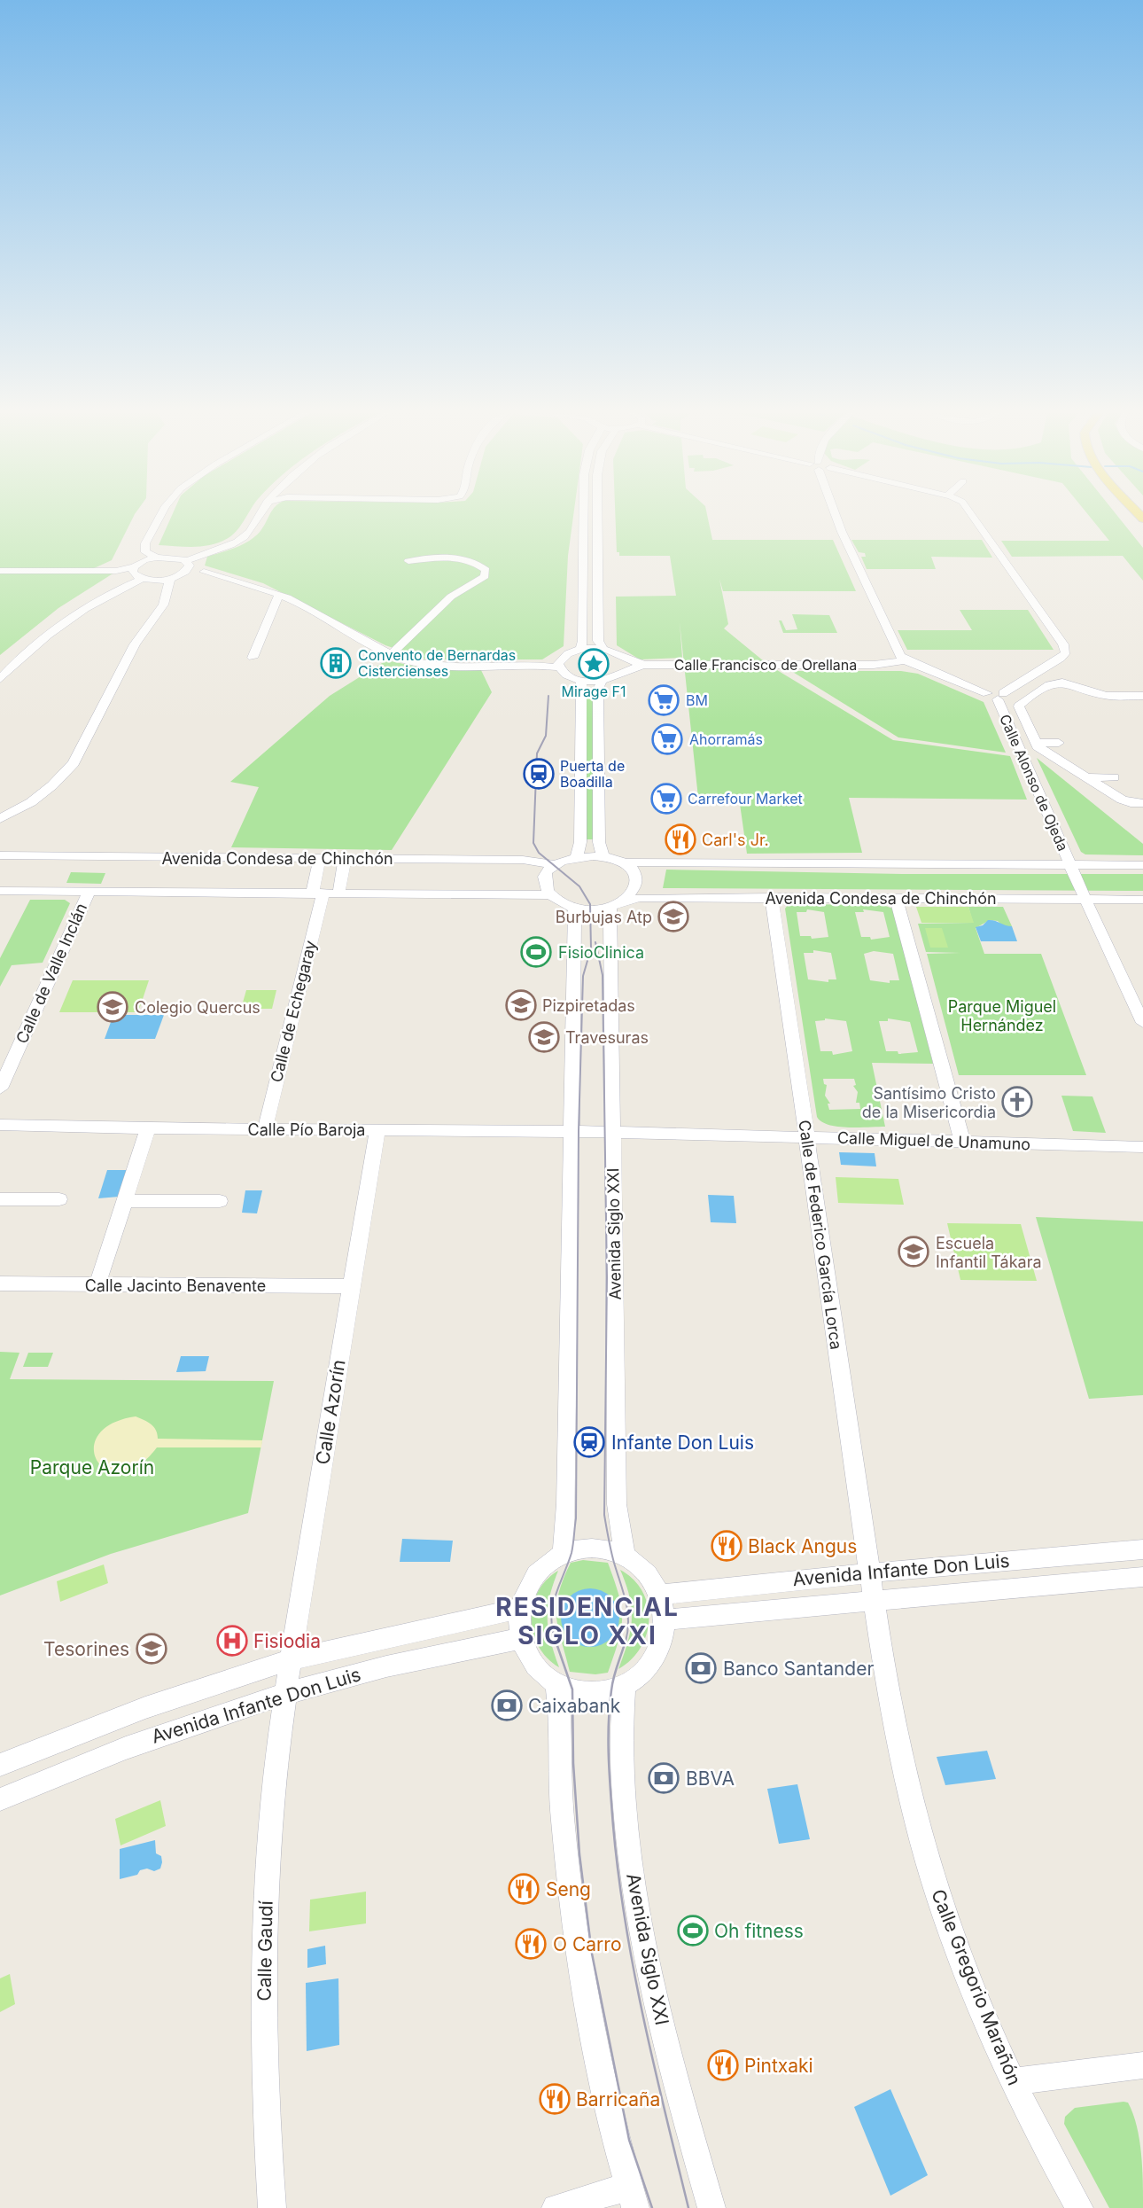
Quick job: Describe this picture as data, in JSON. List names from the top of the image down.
{
  "streets": {
    "street": [
      "Calle Francisco de Orellana",
      "Calle Alonso de Ojeda",
      "Avenida Condesa de Chinchón",
      "Calle de Valle Inclán",
      "Calle de Echegaray",
      "Calle Pío Baroja",
      "Calle Miguel de Unamuno",
      "Avenida Siglo XXI",
      "Calle de Federico García Lorca",
      "Calle Jacinto Benavente",
      "Calle Azorín",
      "Avenida Infante Don Luis",
      "Calle Gaudí",
      "Calle Gregorio Marañón"
    ]
  },
  "crossings": [
    ["Calle Alonso de Ojeda", "Avenida Condesa de Chinchón"],
    ["Avenida Condesa de Chinchón", "Avenida Siglo XXI"],
    ["Avenida Condesa de Chinchón", "Calle de Federico García Lorca"],
    ["Calle de Echegaray", "Calle Pío Baroja"],
    ["Calle Pío Baroja", "Calle Miguel de Unamuno"],
    ["Calle Pío Baroja", "Avenida Siglo XXI"],
    ["Calle Pío Baroja", "Calle Azorín"],
    ["Calle Miguel de Unamuno", "Avenida Siglo XXI"],
    ["Calle Miguel de Unamuno", "Calle de Federico García Lorca"],
    ["Avenida Siglo XXI", "Avenida Infante Don Luis"],
    ["Calle de Federico García Lorca", "Avenida Infante Don Luis"],
    ["Calle de Federico García Lorca", "Calle Gregorio Marañón"],
    ["Calle Jacinto Benavente", "Calle Azorín"],
    ["Calle Azorín", "Avenida Infante Don Luis"],
    ["Calle Azorín", "Calle Gaudí"],
    ["Avenida Infante Don Luis", "Calle Gaudí"],
    ["Avenida Infante Don Luis", "Calle Gregorio Marañón"]
  ],
  "districts": ["RESIDENCIAL SIGLO XXI"],
  "parks": ["Parque Miguel Hernández", "Parque Azorín"],
  "places": {
    "building": ["Convento de Bernardas Cistercienses"],
    "place": ["Mirage F1"],
    "supermarket": ["BM", "Ahorramás", "Carrefour Market"],
    "station": ["Puerta de Boadilla", "Infante Don Luis"],
    "restaurant": [
      "Carl's Jr.",
      "Black Angus",
      "Seng",
      "O Carro",
      "Pintxaki",
      "Barricaña"
    ],
    "school or university": [
      "Burbujas Atp",
      "Pizpiretadas",
      "Colegio Quercus",
      "Travesuras",
      "Escuela Infantil Tákara",
      "Tesorines"
    ],
    "sports": ["FisioClinica", "Oh fitness"],
    "church": ["Santísimo Cristo de la Misericordia"],
    "hospital": ["Fisiodia"],
    "bank": ["Banco Santander", "Caixabank", "BBVA"]
  }
}
